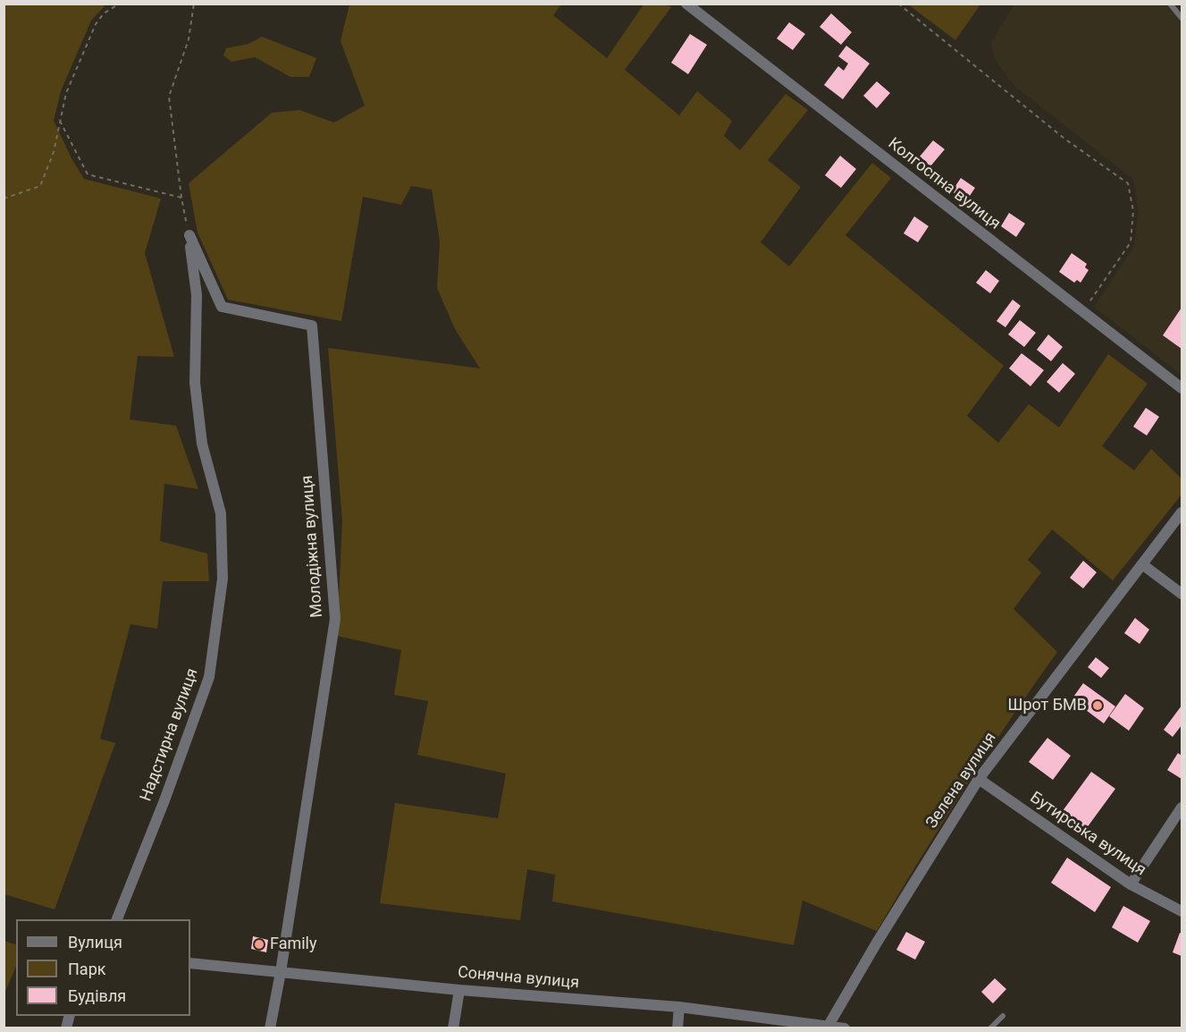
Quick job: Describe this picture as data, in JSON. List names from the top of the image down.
{
  "streets": {
    "street": [
      "Колгоспна вулиця",
      "Молодіжна вулиця",
      "Надстирна вулиця",
      "Зелена вулиця",
      "Бутирська вулиця",
      "Сонячна вулиця"
    ]
  },
  "crossings": [
    ["Молодіжна вулиця", "Надстирна вулиця"],
    ["Молодіжна вулиця", "Сонячна вулиця"],
    ["Зелена вулиця", "Бутирська вулиця"],
    ["Зелена вулиця", "Сонячна вулиця"]
  ],
  "places": ["Шрот БМВ", "Family"],
  "legend": ["Вулиця", "Парк", "Будівля"]
}
